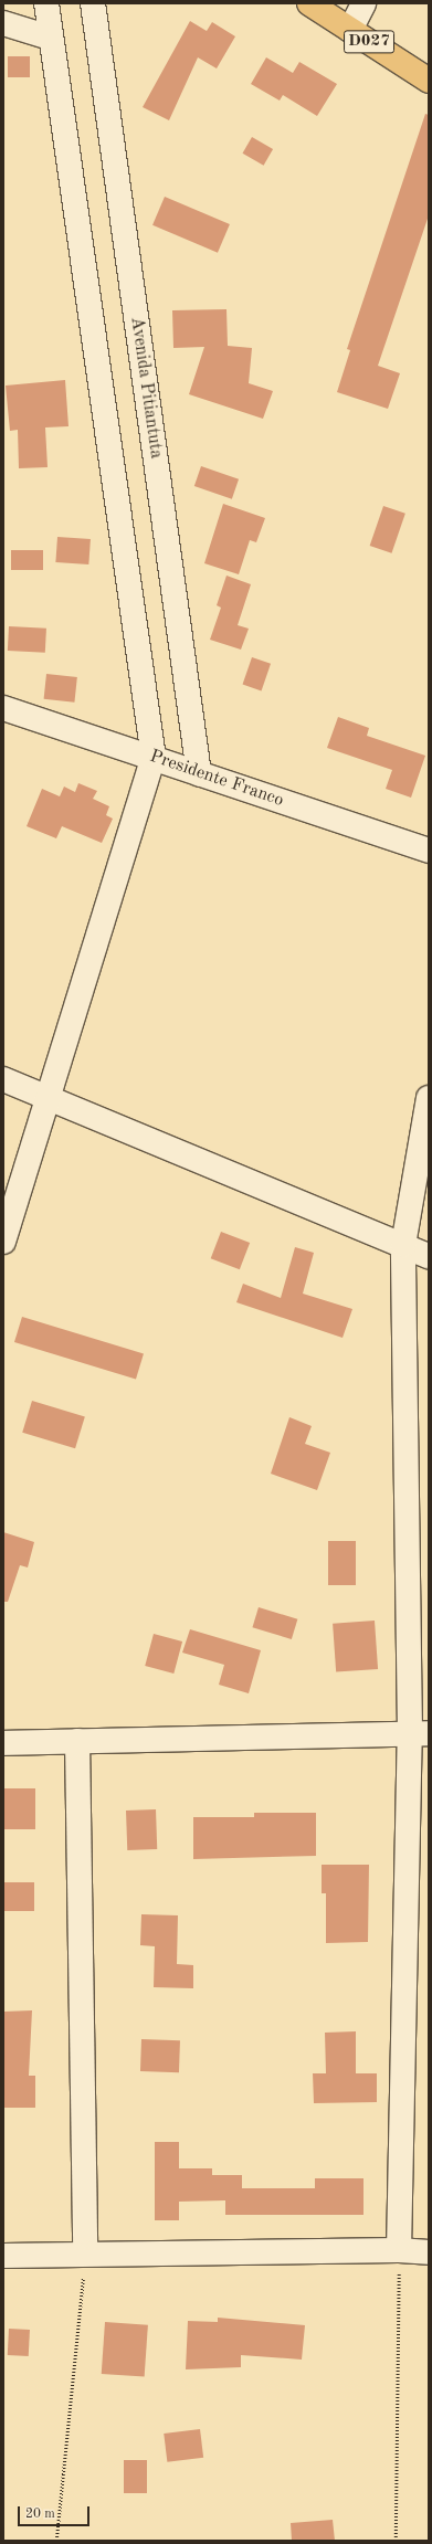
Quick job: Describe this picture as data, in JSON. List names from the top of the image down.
{
  "streets": {
    "main road": ["D027"],
    "street": ["Avenida Pitiantuta", "Presidente Franco"]
  },
  "crossings": [
    ["Avenida Pitiantuta", "Presidente Franco"]
  ],
  "scale_bar": "20 m"
}
